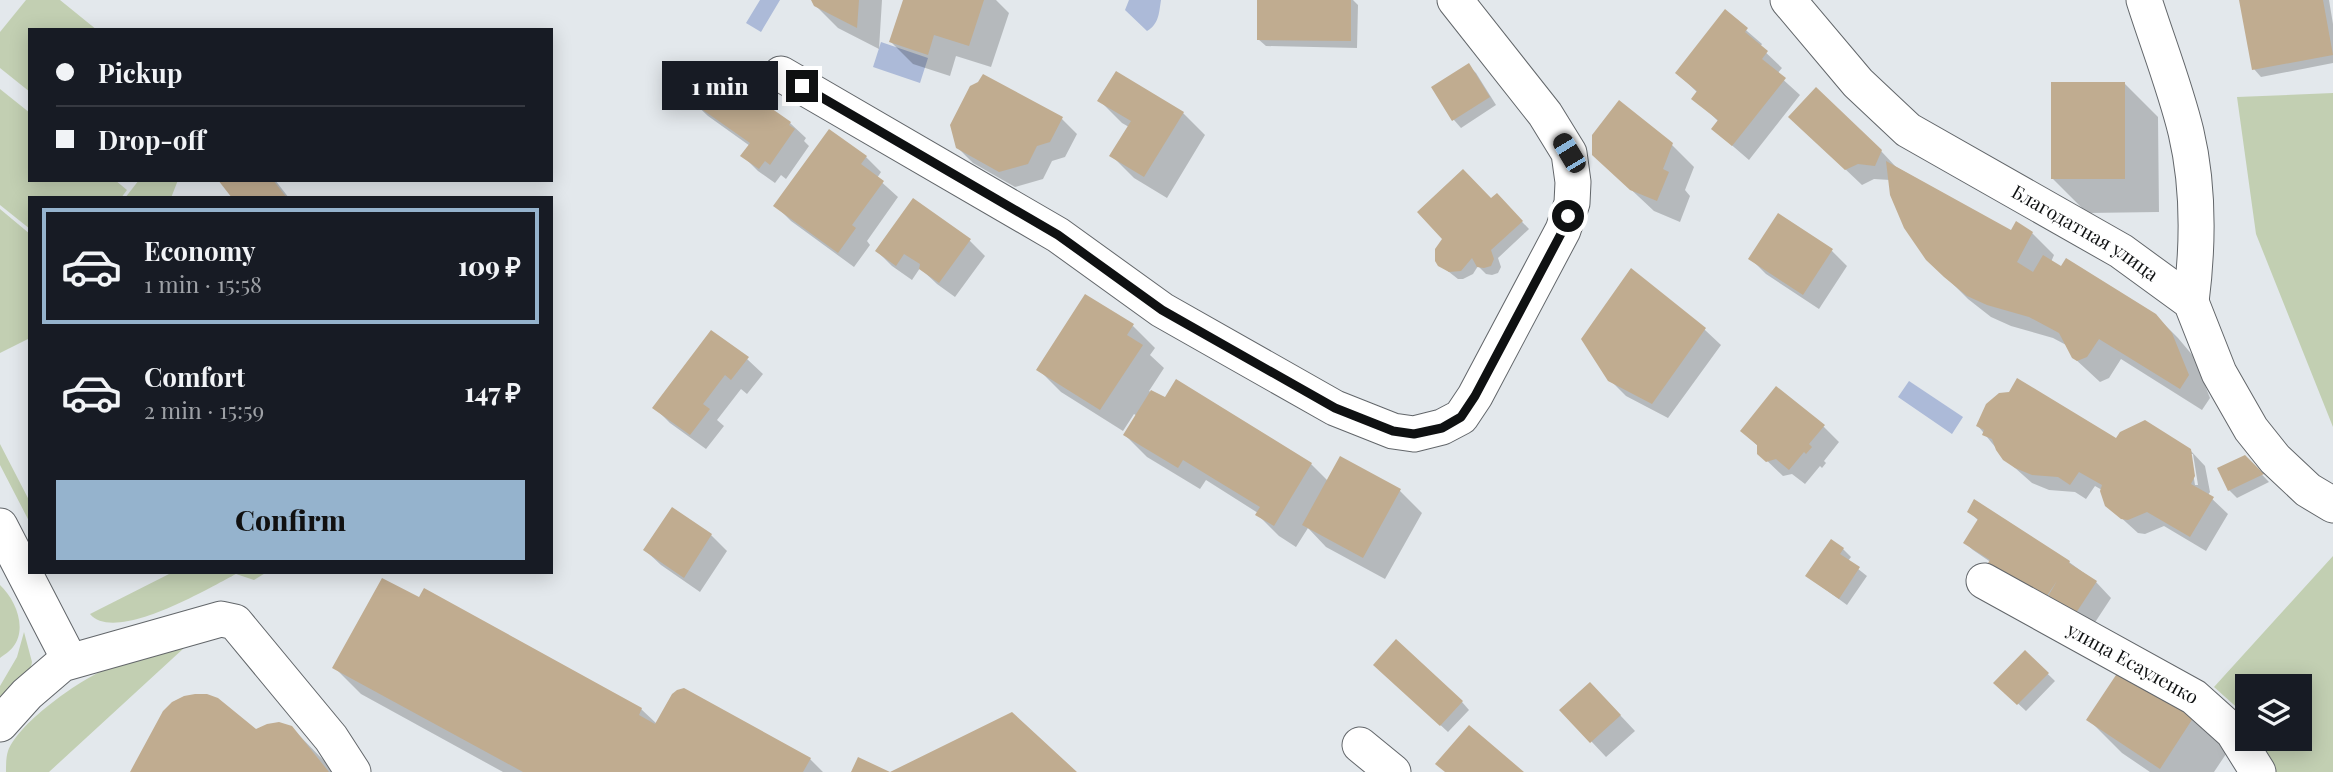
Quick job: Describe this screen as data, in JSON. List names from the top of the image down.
{
  "streets": {
    "street": ["Благодатная улица", "улица Есауленко"]
  },
  "page": {
    "banner": ["Pickup", "Drop-off"],
    "bubble": "1 min",
    "list": [
      {
        "name": "Economy",
        "note": "1 min · 15:58",
        "value": "109 ₽"
      },
      {
        "name": "Comfort",
        "note": "2 min · 15:59",
        "value": "147 ₽"
      }
    ],
    "buttons": "Confirm"
  }
}
